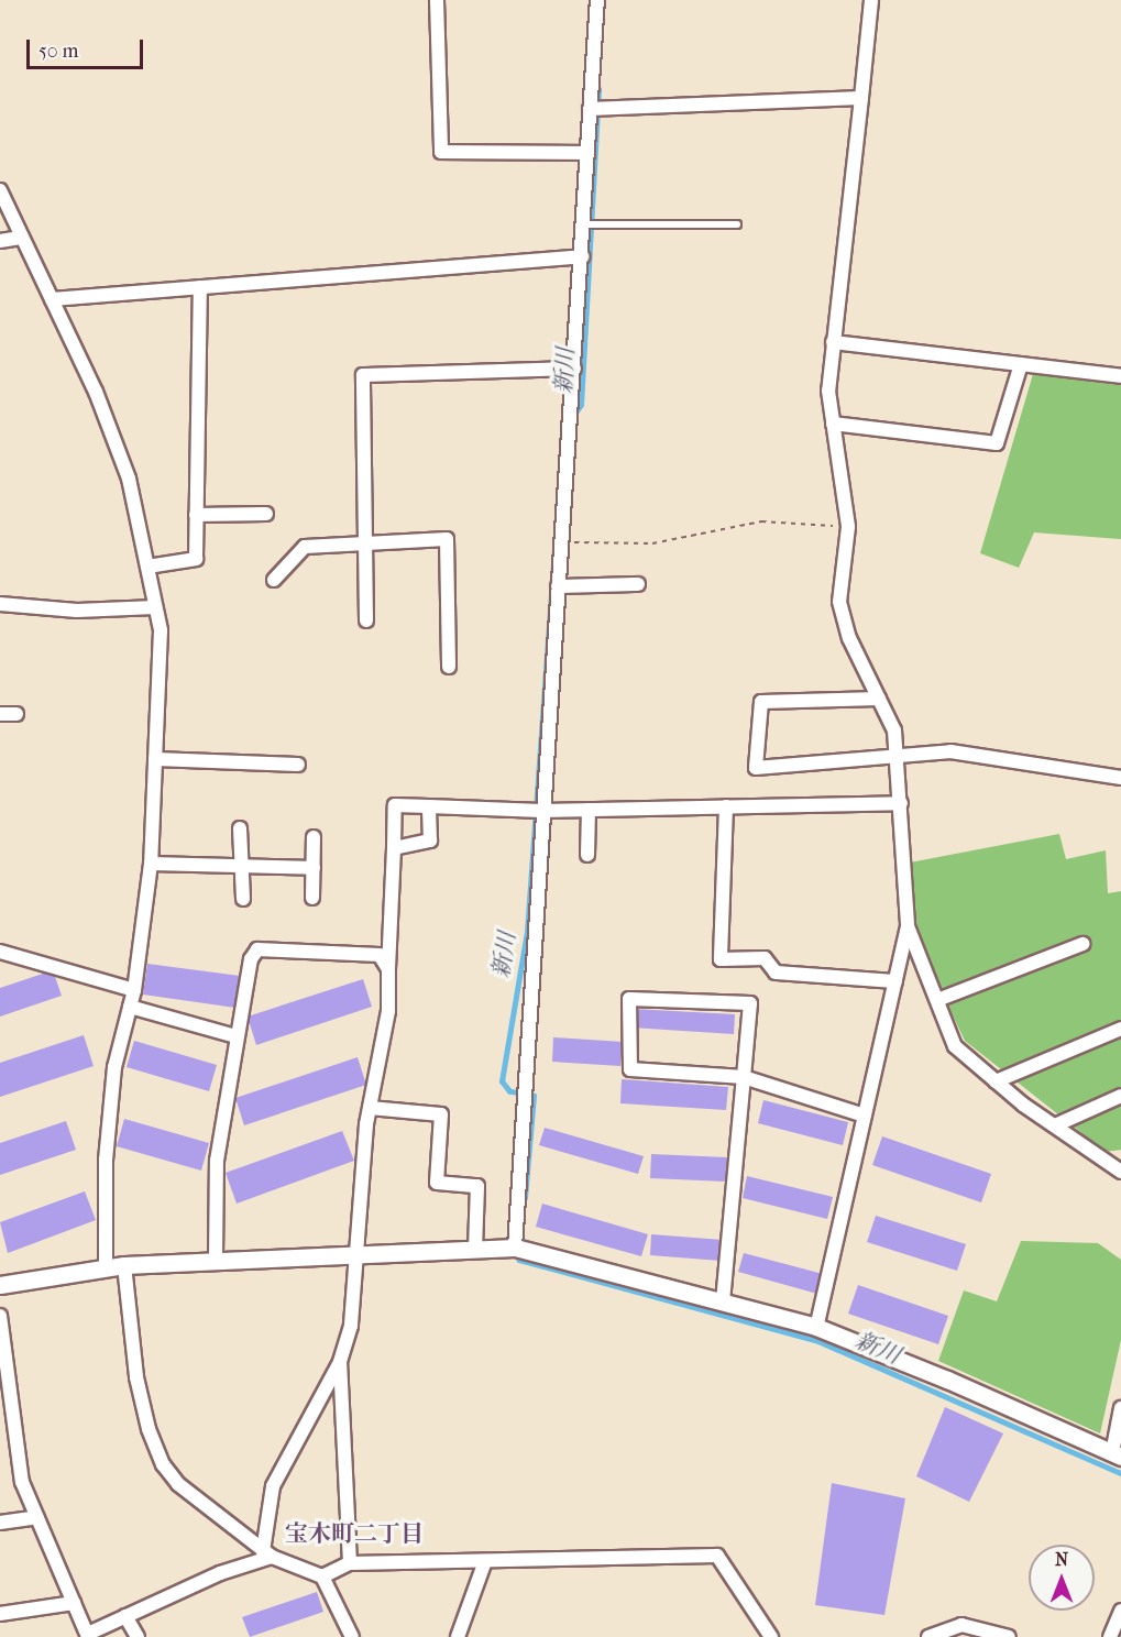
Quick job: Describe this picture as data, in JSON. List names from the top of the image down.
{
  "districts": ["宝木町二丁目"],
  "water": ["新川"],
  "scale_bar": "50 m",
  "north": "top"
}
